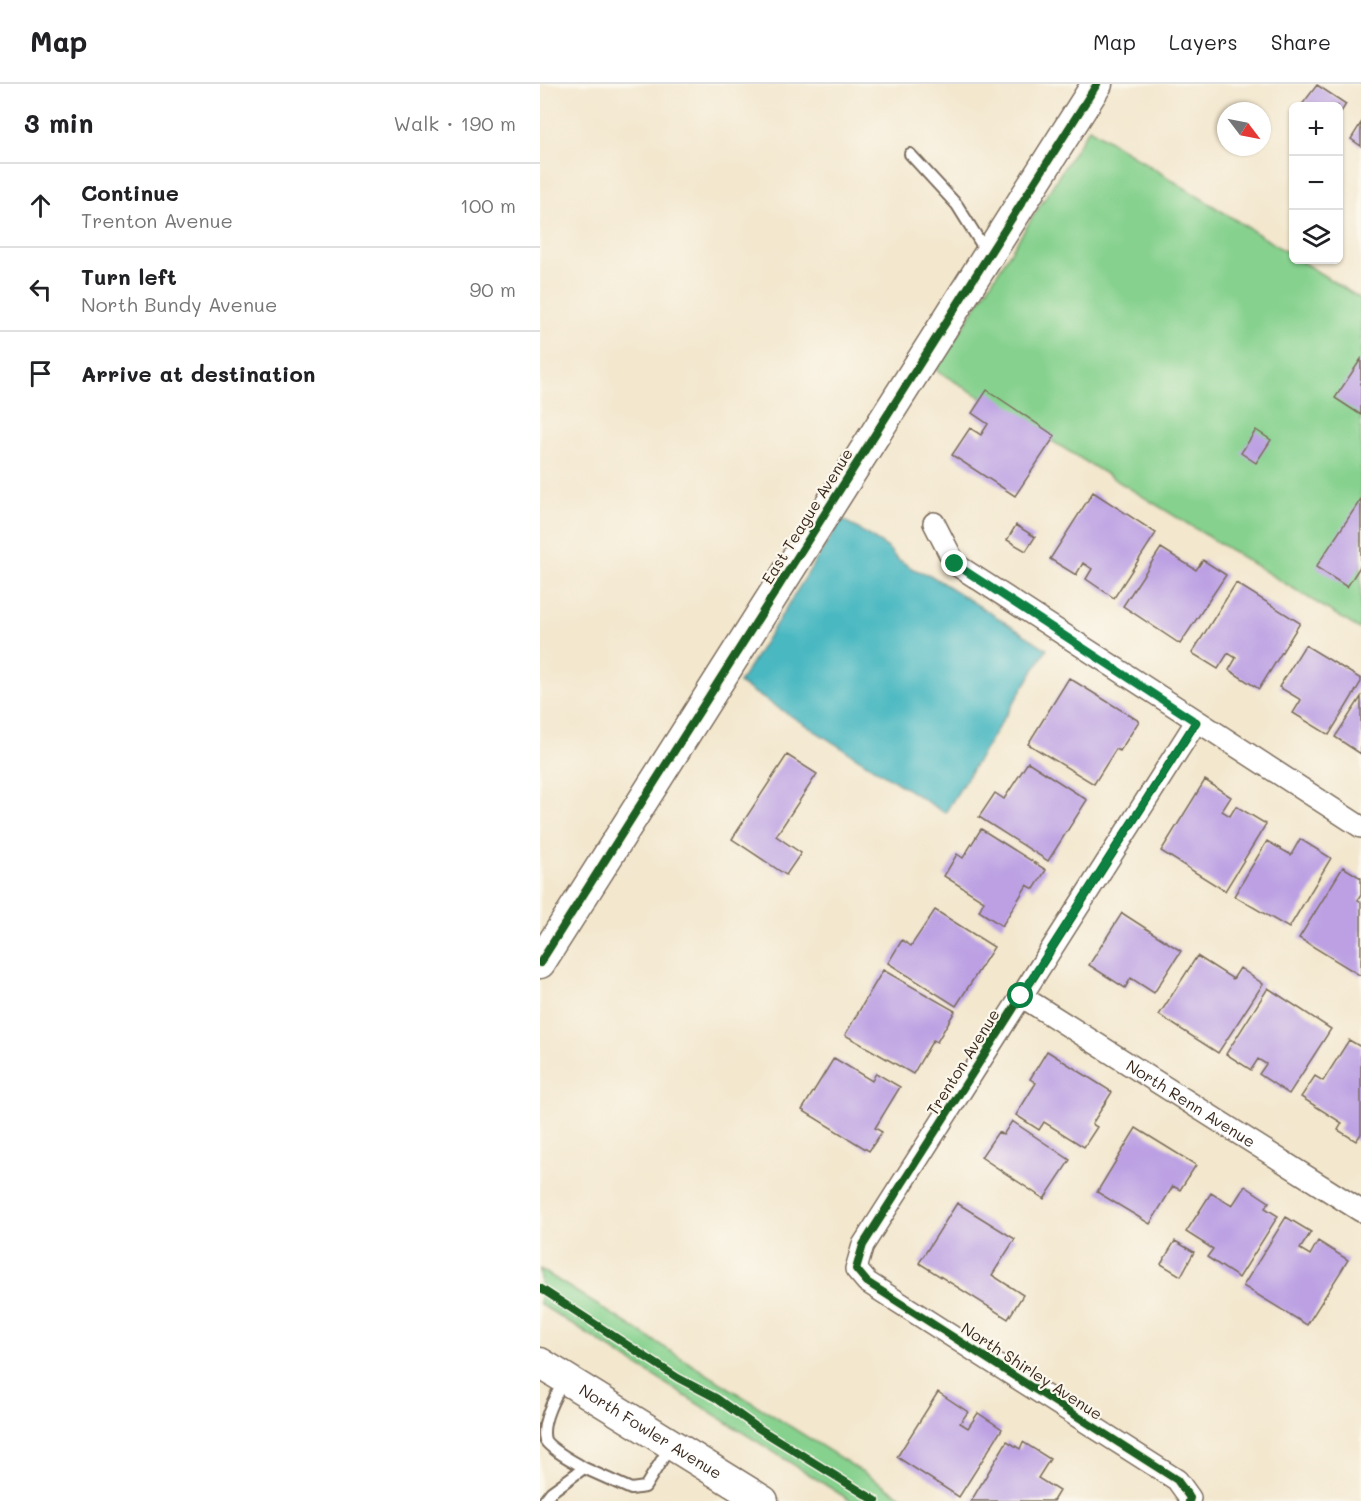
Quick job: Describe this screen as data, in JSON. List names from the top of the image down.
{
  "streets": {
    "street": [
      "East Teague Avenue",
      "Trenton Avenue",
      "North Renn Avenue",
      "North Shirley Avenue",
      "North Fowler Avenue"
    ]
  },
  "crossings": [
    ["Trenton Avenue", "North Renn Avenue"],
    ["Trenton Avenue", "North Shirley Avenue"]
  ],
  "north": "bottom right",
  "page": {
    "header": "Map",
    "nav": ["Map", "Layers", "Share"],
    "heading": ["3 min", "Walk · 190 m"],
    "map_buttons": ["+", "−"],
    "list": [
      ["Continue", "Trenton Avenue", "100 m"],
      ["Turn left", "North Bundy Avenue", "90 m"],
      "Arrive at destination"
    ]
  }
}
